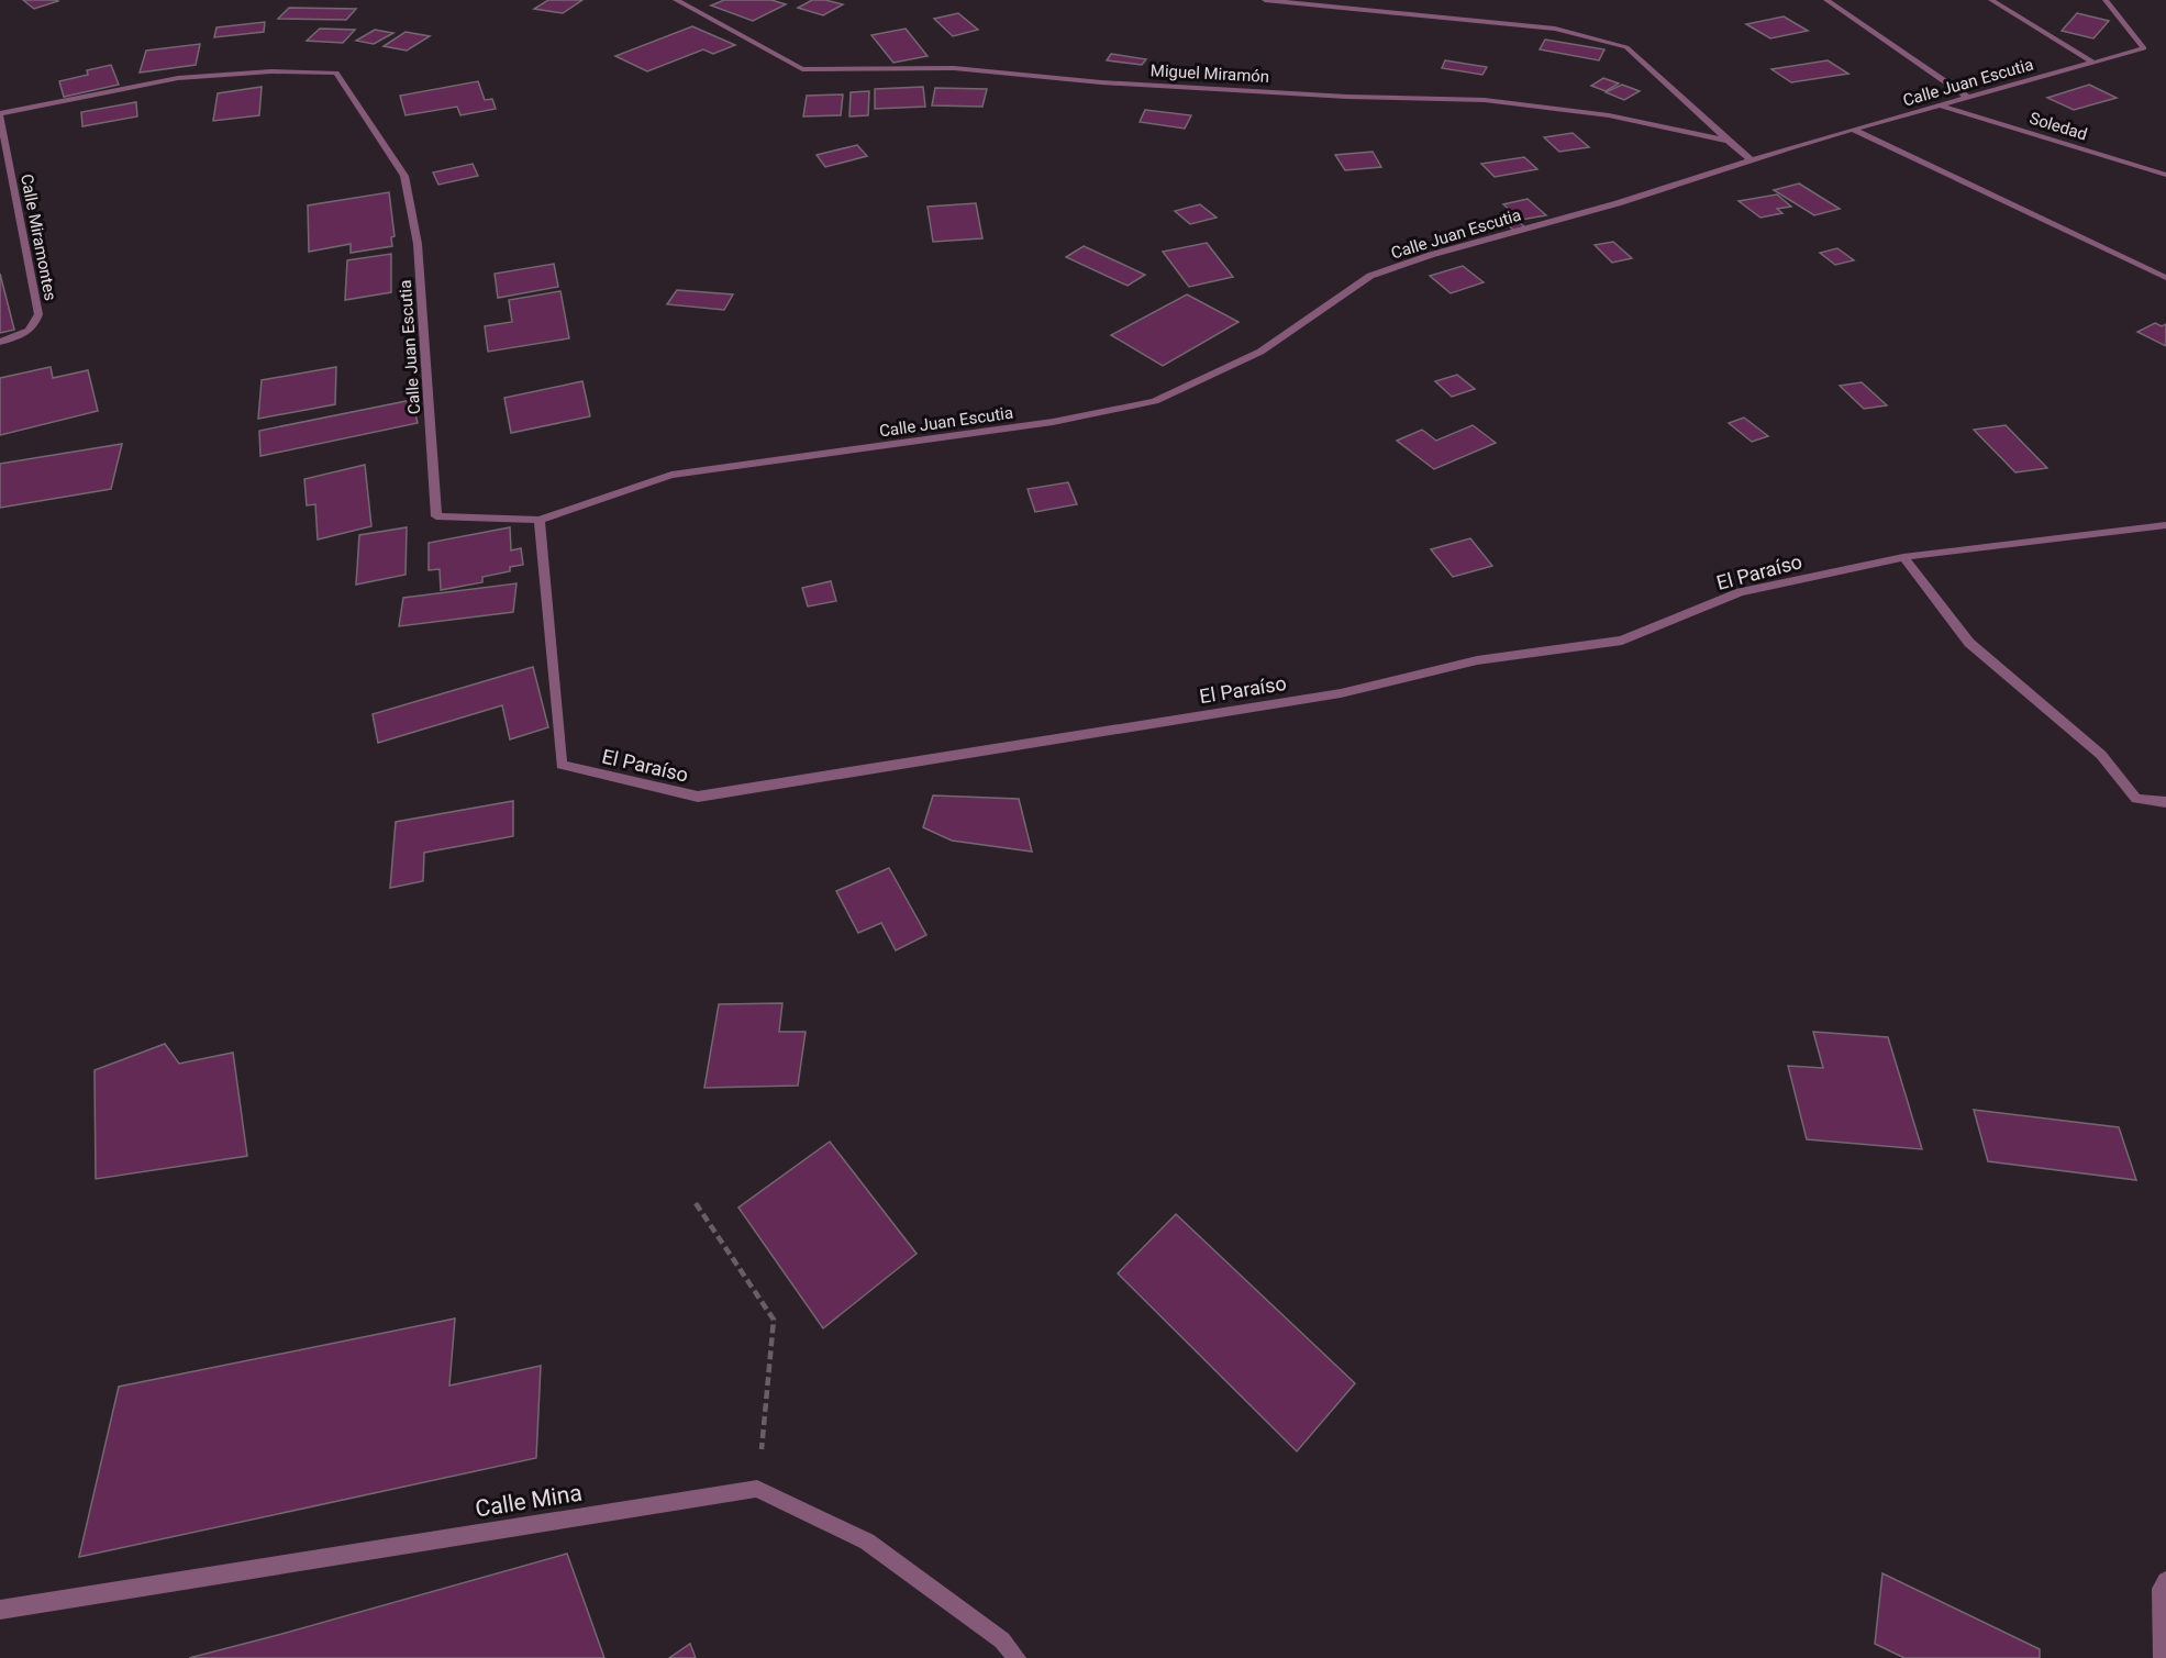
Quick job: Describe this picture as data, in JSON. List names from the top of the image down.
{
  "streets": {
    "street": [
      "Miguel Miramón",
      "Calle Juan Escutia",
      "Soledad",
      "Calle Miramontes",
      "El Paraíso",
      "Calle Mina"
    ]
  },
  "crossings": [
    ["Miguel Miramón", "Calle Juan Escutia"],
    ["Calle Juan Escutia", "Soledad"],
    ["Calle Juan Escutia", "Calle Miramontes"],
    ["Calle Juan Escutia", "El Paraíso"]
  ]
}
